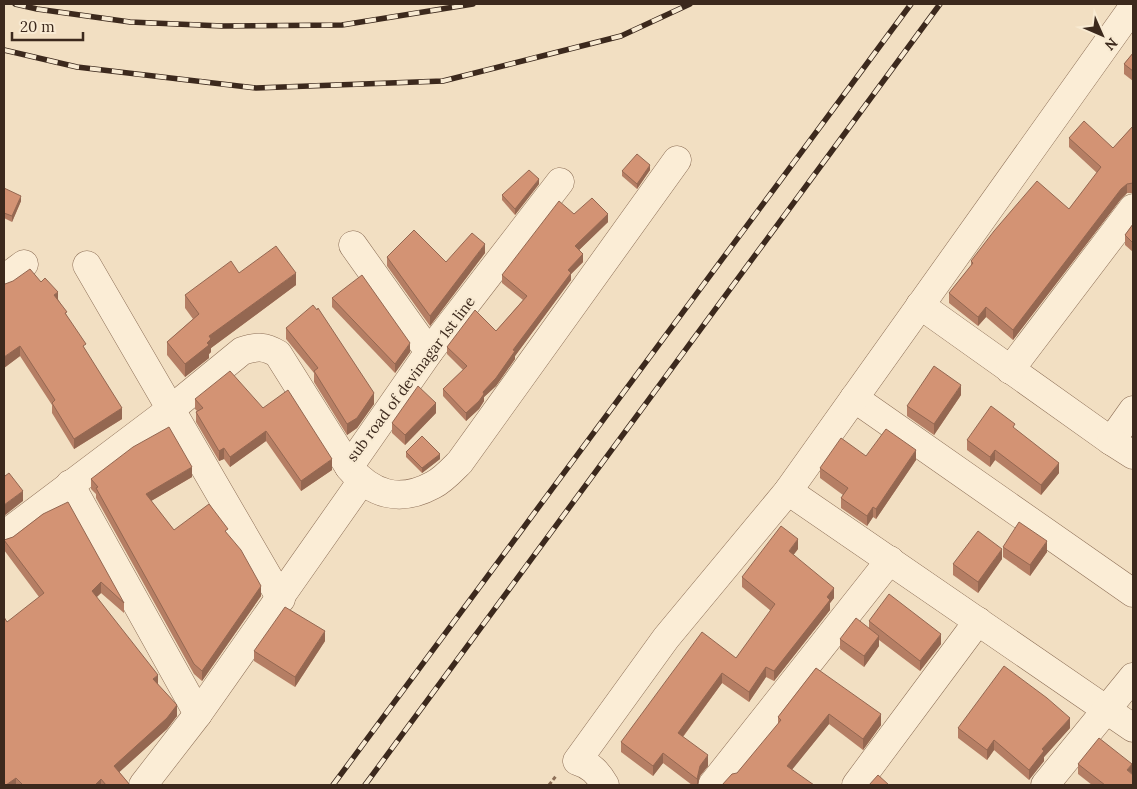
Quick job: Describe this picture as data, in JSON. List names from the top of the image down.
{
  "streets": {
    "street": ["sub road of devinagar 1st line"]
  },
  "scale_bar": "20 m",
  "north": "bottom right"
}
